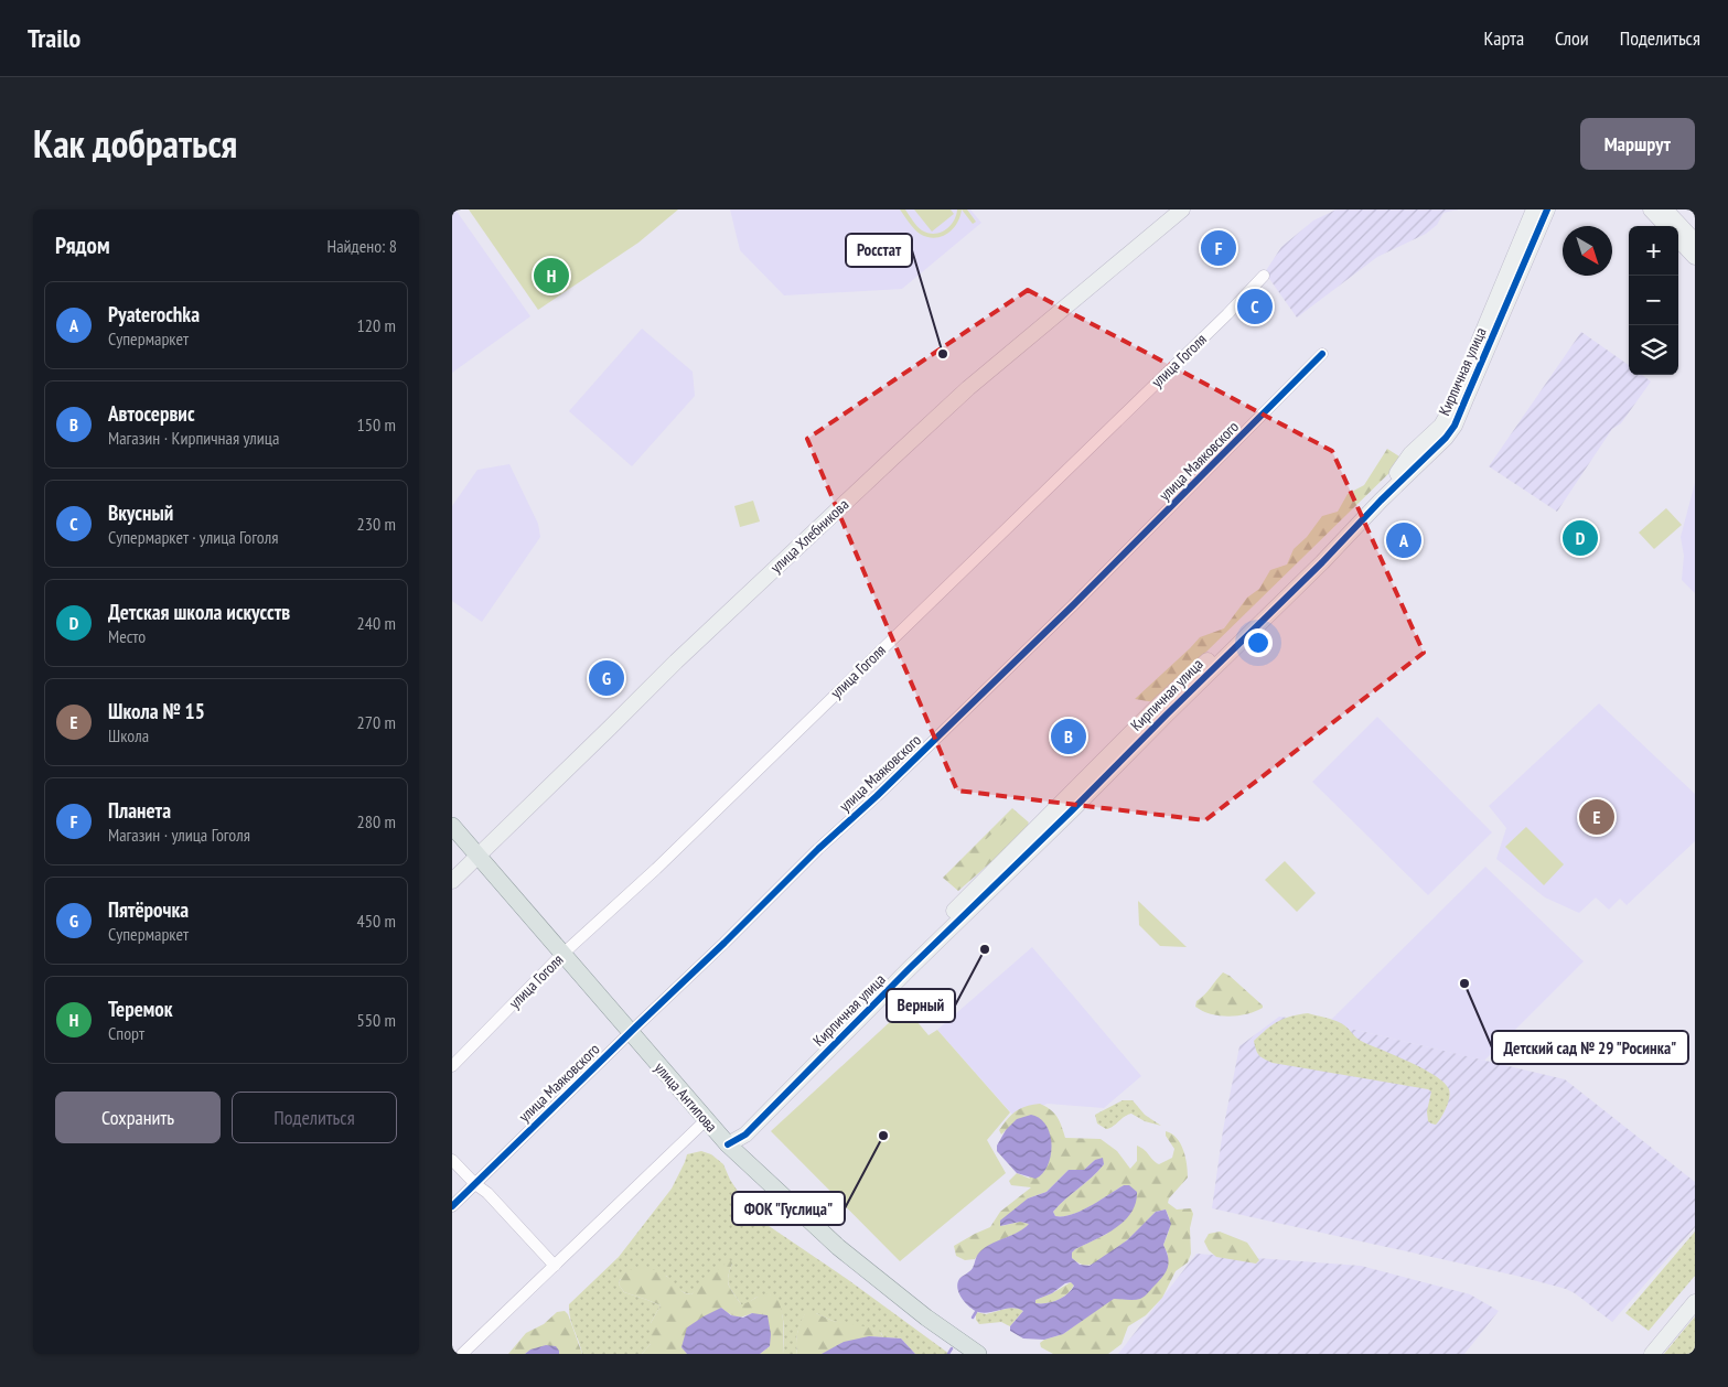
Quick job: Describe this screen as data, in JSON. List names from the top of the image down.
{
  "streets": {
    "main road": ["улица Антипова"],
    "street": [
      "улица Гоголя",
      "Кирпичная улица",
      "улица Маяковского",
      "улица Хлебникова"
    ]
  },
  "crossings": [
    ["улица Гоголя", "улица Антипова"],
    ["Кирпичная улица", "улица Антипова"],
    ["улица Маяковского", "улица Антипова"],
    ["улица Хлебникова", "улица Антипова"]
  ],
  "places": [
    "Росстат",
    "Верный",
    "Детский сад № 29 \"Росинка\"",
    "ФОК \"Гуслица\""
  ],
  "north": "bottom right",
  "page": {
    "header": "Trailo",
    "nav": ["Карта", "Слои", "Поделиться"],
    "title": "Как добраться",
    "buttons": [
      "Маршрут",
      ["Сохранить", "Поделиться"]
    ],
    "heading": ["Рядом", "Найдено: 8"],
    "map_buttons": ["+", "−"],
    "pins": [
      "F",
      "H",
      "C",
      "D",
      "A",
      "G",
      "B",
      "E"
    ],
    "list": [
      {
        "mark": "A",
        "name": "Pyaterochka",
        "note": "Супермаркет",
        "value": "120 m"
      },
      {
        "mark": "B",
        "name": "Автосервис",
        "note": "Магазин · Кирпичная улица",
        "value": "150 m"
      },
      {
        "mark": "C",
        "name": "Вкусный",
        "note": "Супермаркет · улица Гоголя",
        "value": "230 m"
      },
      {
        "mark": "D",
        "name": "Детская школа искусств",
        "note": "Место",
        "value": "240 m"
      },
      {
        "mark": "E",
        "name": "Школа № 15",
        "note": "Школа",
        "value": "270 m"
      },
      {
        "mark": "F",
        "name": "Планета",
        "note": "Магазин · улица Гоголя",
        "value": "280 m"
      },
      {
        "mark": "G",
        "name": "Пятёрочка",
        "note": "Супермаркет",
        "value": "450 m"
      },
      {
        "mark": "H",
        "name": "Теремок",
        "note": "Спорт",
        "value": "550 m"
      }
    ]
  }
}
